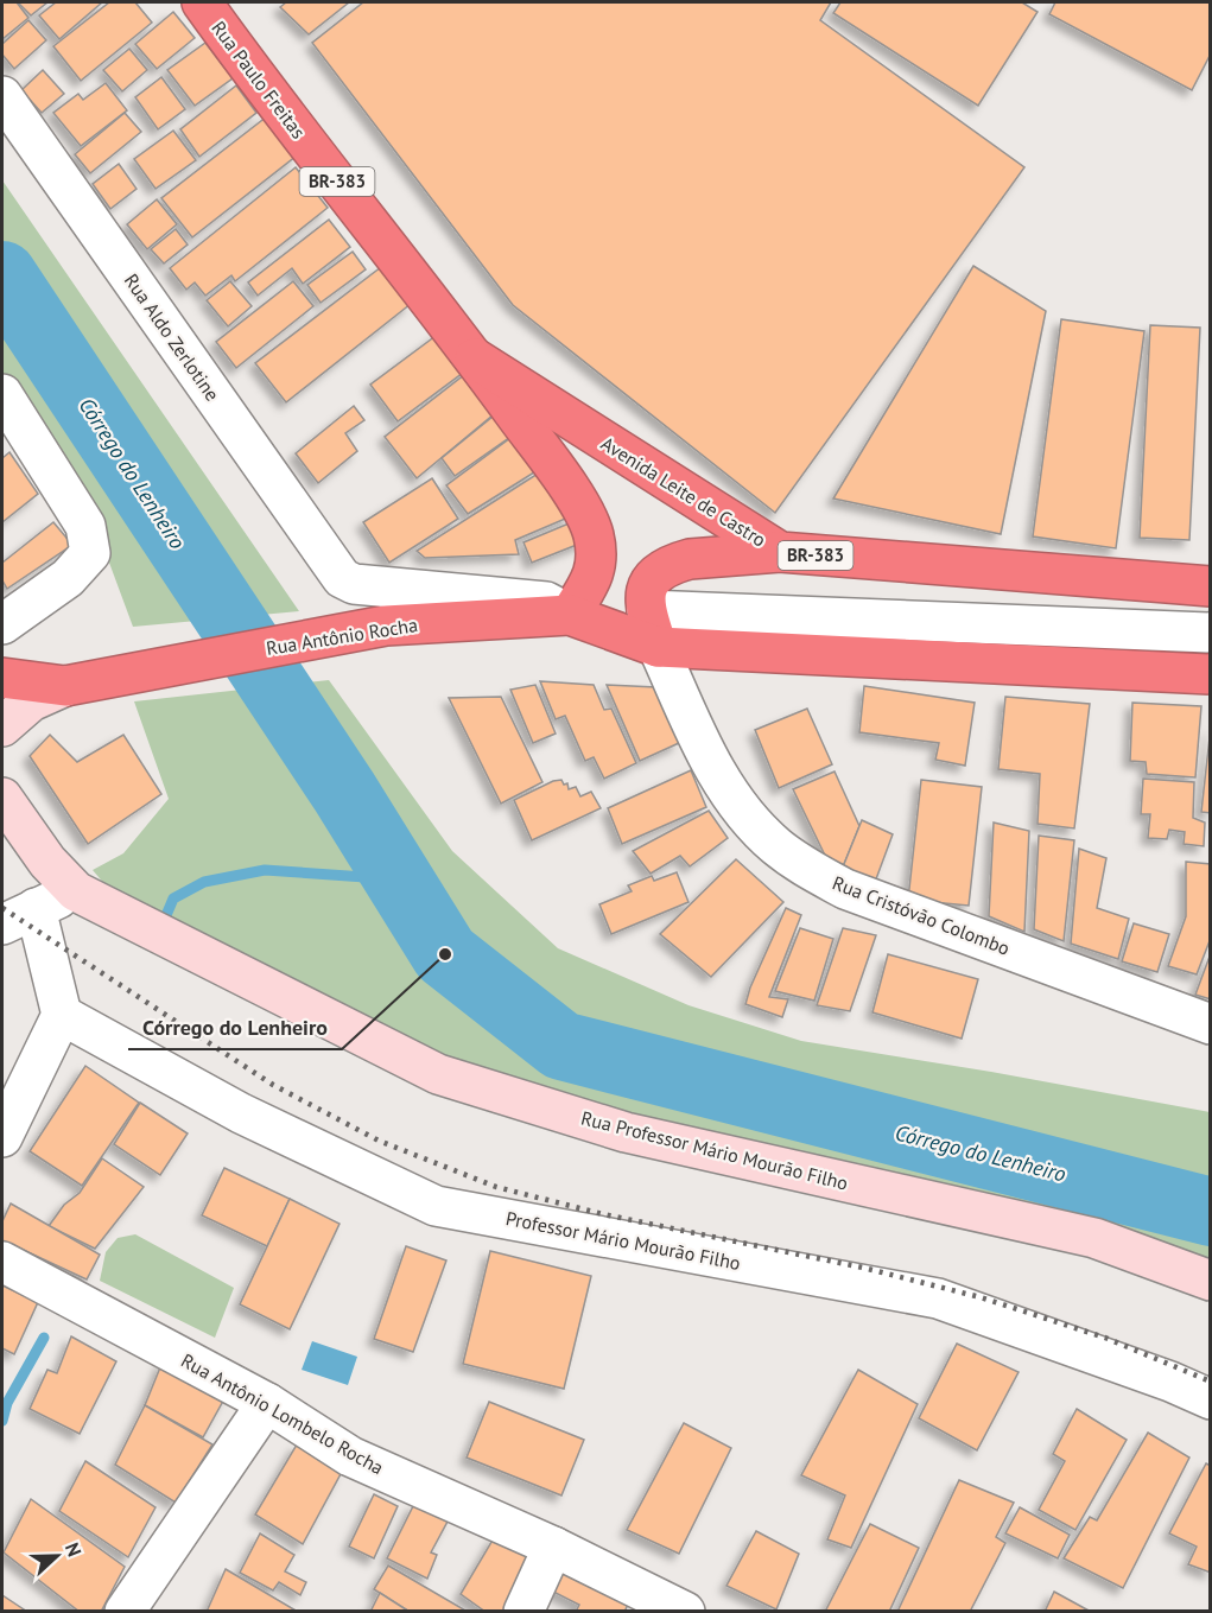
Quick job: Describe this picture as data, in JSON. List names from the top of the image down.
{
  "streets": {
    "highway": [
      "Rua Paulo Freitas",
      "BR-383",
      "Avenida Leite de Castro",
      "Rua Antônio Rocha"
    ],
    "main road": ["Rua Professor Mário Mourão Filho"],
    "street": [
      "Rua Aldo Zerlotine",
      "Rua Cristóvão Colombo",
      "Professor Mário Mourão Filho",
      "Rua Antônio Lombelo Rocha"
    ]
  },
  "crossings": [
    ["Rua Paulo Freitas", "Rua Aldo Zerlotine"],
    ["Rua Paulo Freitas", "Avenida Leite de Castro"],
    ["Rua Paulo Freitas", "Rua Antônio Rocha"],
    ["Rua Aldo Zerlotine", "Rua Antônio Rocha"],
    ["Rua Antônio Rocha", "Rua Cristóvão Colombo"]
  ],
  "water": ["Córrego do Lenheiro"],
  "places": ["Córrego do Lenheiro"],
  "north": "right"
}
